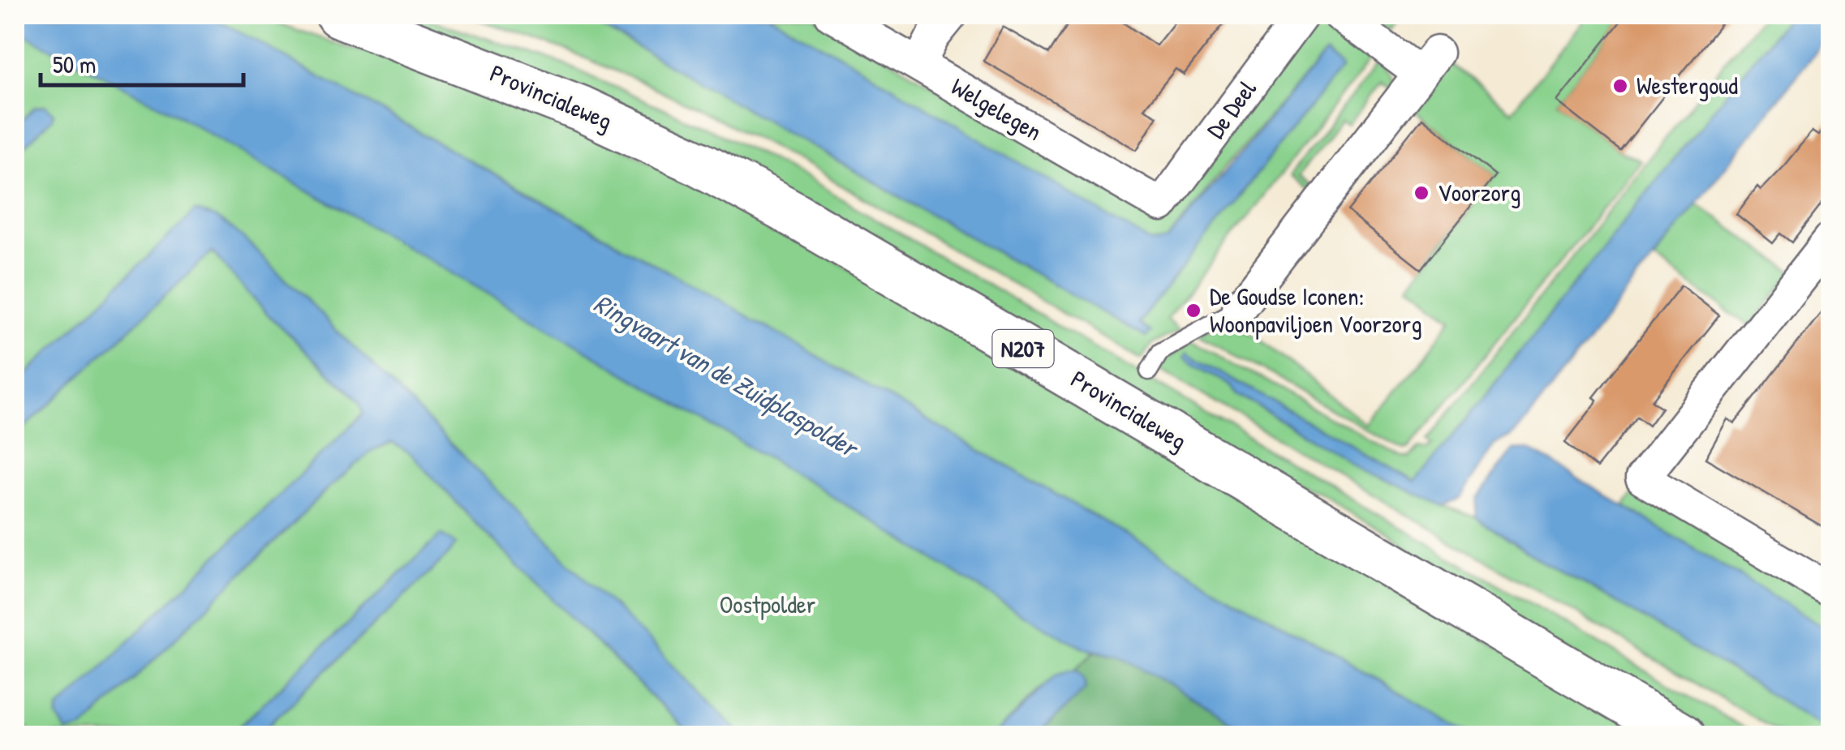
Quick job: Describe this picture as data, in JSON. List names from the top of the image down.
{
  "streets": {
    "main road": ["Provincialeweg", "N207"],
    "street": ["Welgelegen", "De Deel"]
  },
  "crossings": [
    ["Welgelegen", "De Deel"]
  ],
  "water": ["Ringvaart van de Zuidplaspolder"],
  "parks": ["Oostpolder"],
  "places": ["Westergoud", "Voorzorg", "De Goudse Iconen: Woonpaviljoen Voorzorg"],
  "scale_bar": "50 m"
}
